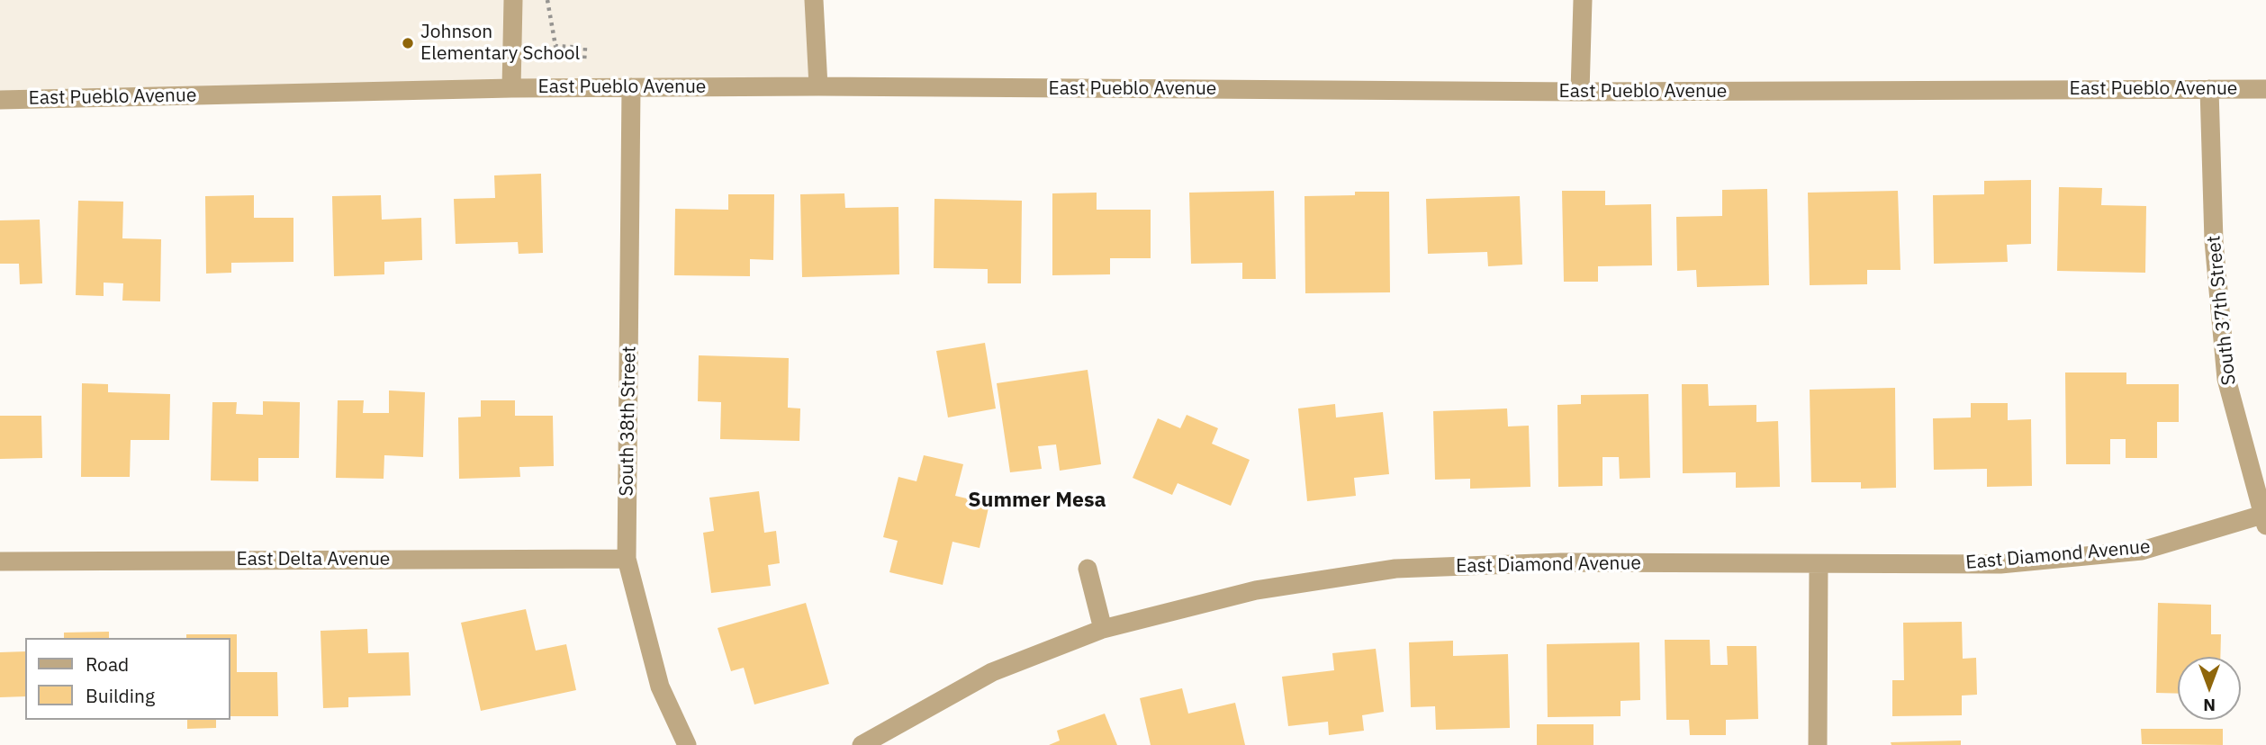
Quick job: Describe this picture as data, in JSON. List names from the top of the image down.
{
  "streets": {
    "street": [
      "East Pueblo Avenue",
      "South 37th Street",
      "South 38th Street",
      "East Diamond Avenue",
      "East Delta Avenue"
    ]
  },
  "crossings": [
    ["East Pueblo Avenue", "South 37th Street"],
    ["East Pueblo Avenue", "South 38th Street"],
    ["South 37th Street", "East Diamond Avenue"],
    ["South 38th Street", "East Delta Avenue"]
  ],
  "districts": ["Summer Mesa"],
  "places": ["Johnson Elementary School"],
  "legend": ["Road", "Building"],
  "north": "bottom"
}
